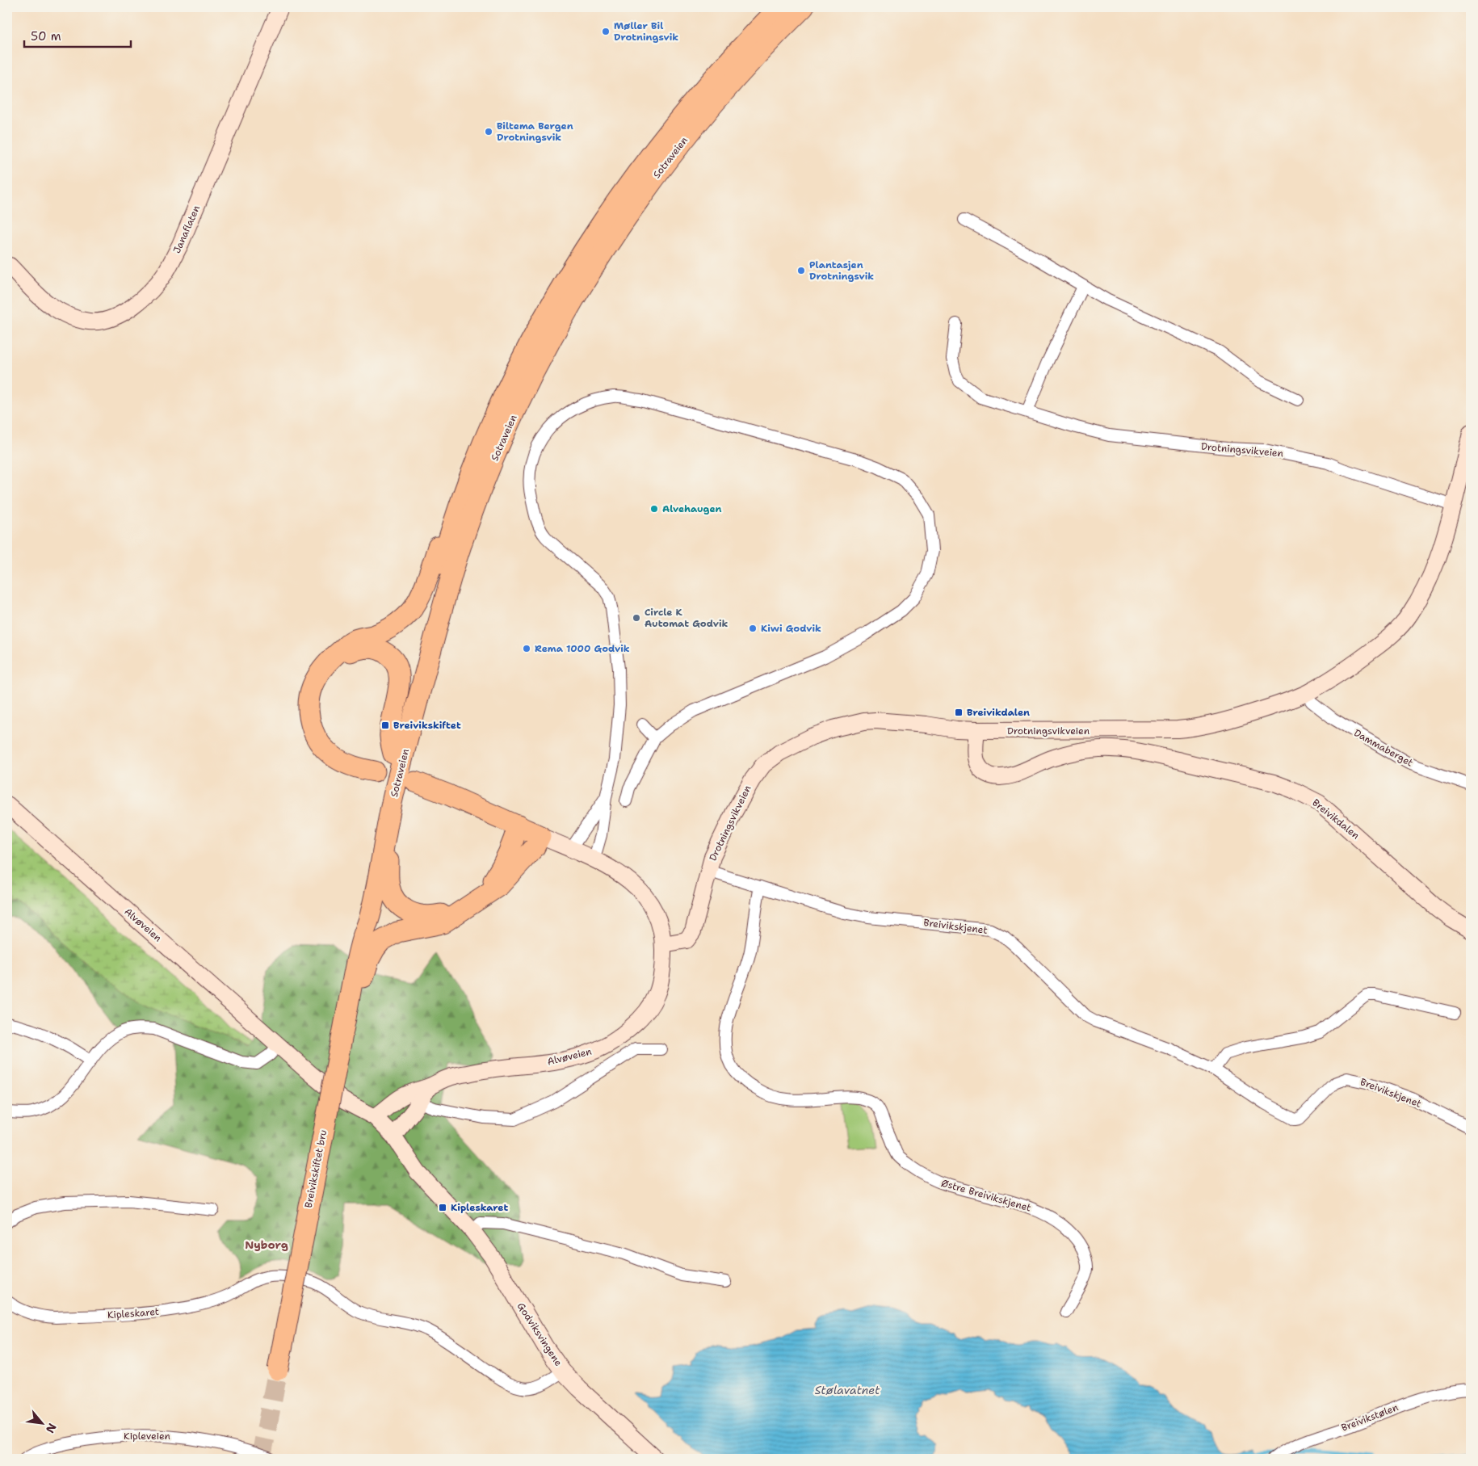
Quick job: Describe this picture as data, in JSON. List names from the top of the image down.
{
  "streets": {
    "highway": ["Sotraveien", "Breivikskiftet bru"],
    "main road": [
      "Janaflaten",
      "Drotningsvikveien",
      "Breivikdalen",
      "Alvøveien",
      "Godviksvingene"
    ],
    "street": [
      "Dammaberget",
      "Breivikskjenet",
      "Østre Breivikskjenet",
      "Kipleskaret",
      "Breivikstølen",
      "Kipleveien"
    ]
  },
  "crossings": [
    ["Sotraveien", "Breivikskiftet bru"],
    ["Drotningsvikveien", "Dammaberget"],
    ["Drotningsvikveien", "Breivikdalen"],
    ["Drotningsvikveien", "Alvøveien"],
    ["Drotningsvikveien", "Breivikskjenet"],
    ["Alvøveien", "Godviksvingene"],
    ["Breivikskjenet", "Østre Breivikskjenet"],
    ["Kipleskaret", "Godviksvingene"]
  ],
  "districts": ["Nyborg"],
  "water": ["Stølavatnet"],
  "places": {
    "other": [
      "Møller Bil Drotningsvik",
      "Biltema Bergen Drotningsvik",
      "Plantasjen Drotningsvik",
      "Alvehaugen",
      "Circle K Automat Godvik",
      "Kiwi Godvik",
      "Rema 1000 Godvik"
    ],
    "transit": ["Breivikdalen", "Breivikskiftet", "Kipleskaret"]
  },
  "scale_bar": "50 m",
  "north": "bottom right"
}
